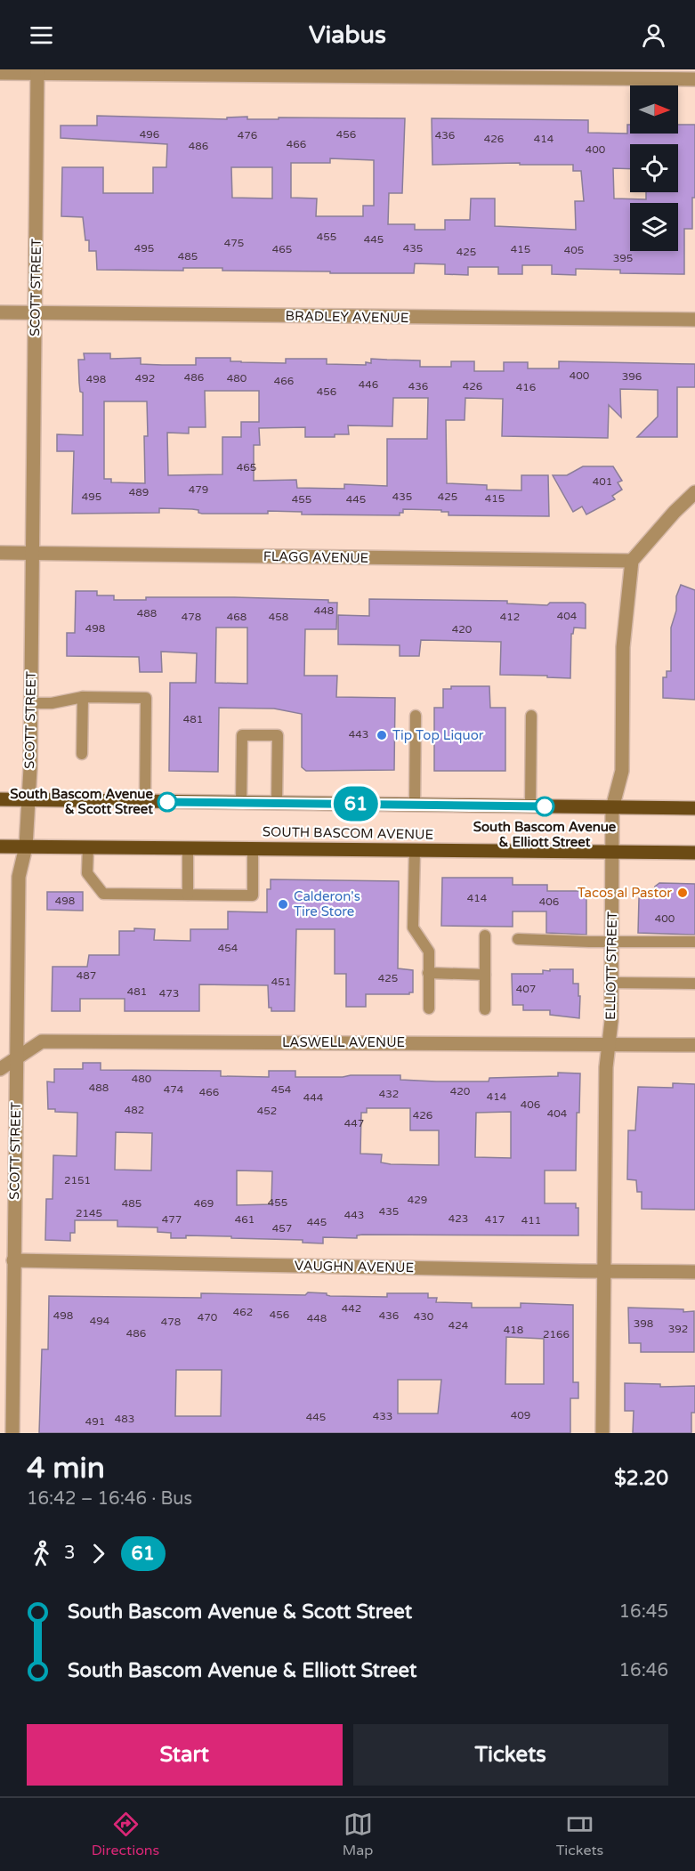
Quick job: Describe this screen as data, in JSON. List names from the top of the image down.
{
  "streets": {
    "main road": ["SOUTH BASCOM AVENUE"],
    "street": [
      "SCOTT STREET",
      "BRADLEY AVENUE",
      "FLAGG AVENUE",
      "ELLIOTT STREET",
      "LASWELL AVENUE",
      "VAUGHN AVENUE"
    ]
  },
  "crossings": [
    ["SCOTT STREET", "BRADLEY AVENUE"],
    ["SCOTT STREET", "FLAGG AVENUE"],
    ["SCOTT STREET", "SOUTH BASCOM AVENUE"],
    ["SCOTT STREET", "LASWELL AVENUE"],
    ["SCOTT STREET", "VAUGHN AVENUE"],
    ["FLAGG AVENUE", "ELLIOTT STREET"],
    ["SOUTH BASCOM AVENUE", "ELLIOTT STREET"],
    ["ELLIOTT STREET", "LASWELL AVENUE"],
    ["ELLIOTT STREET", "VAUGHN AVENUE"]
  ],
  "places": [
    "Tip Top Liquor",
    "South Bascom Avenue & Scott Street",
    "South Bascom Avenue & Elliott Street",
    "Tacos al Pastor",
    "Calderon's Tire Store"
  ],
  "lines": ["bus line 61"],
  "house_numbers": [
    "496",
    "456",
    "476",
    "436",
    "426",
    "414",
    "466",
    "486",
    "400",
    "455",
    "445",
    "475",
    "495",
    "435",
    "465",
    "415",
    "405",
    "425",
    "485",
    "395",
    "400",
    "396",
    "486",
    "492",
    "480",
    "498",
    "466",
    "446",
    "436",
    "426",
    "416",
    "456",
    "465",
    "401",
    "479",
    "489",
    "495",
    "435",
    "425",
    "415",
    "455",
    "445",
    "448",
    "488",
    "404",
    "478",
    "468",
    "458",
    "412",
    "498",
    "420",
    "481",
    "443",
    "414",
    "498",
    "406",
    "400",
    "454",
    "487",
    "425",
    "451",
    "407",
    "481",
    "473",
    "480",
    "488",
    "474",
    "454",
    "420",
    "466",
    "432",
    "414",
    "444",
    "406",
    "482",
    "452",
    "404",
    "426",
    "447",
    "2151",
    "429",
    "455",
    "485",
    "469",
    "435",
    "2145",
    "443",
    "423",
    "477",
    "461",
    "417",
    "411",
    "445",
    "457",
    "442",
    "462",
    "456",
    "498",
    "436",
    "430",
    "470",
    "448",
    "494",
    "478",
    "398",
    "424",
    "392",
    "418",
    "486",
    "2166",
    "409",
    "433",
    "445",
    "483",
    "491"
  ],
  "north": "right",
  "page": {
    "header": "Viabus",
    "on_map": "61",
    "heading": ["4 min", "16:42 – 16:46 · Bus", "$2.20"],
    "legs": ["3", "61"],
    "list": [
      {
        "name": "South Bascom Avenue & Scott Street",
        "value": "16:45"
      },
      {
        "name": "South Bascom Avenue & Elliott Street",
        "value": "16:46"
      }
    ],
    "buttons": ["Start", "Tickets"],
    "tabs": ["Directions", "Map", "Tickets"]
  }
}
